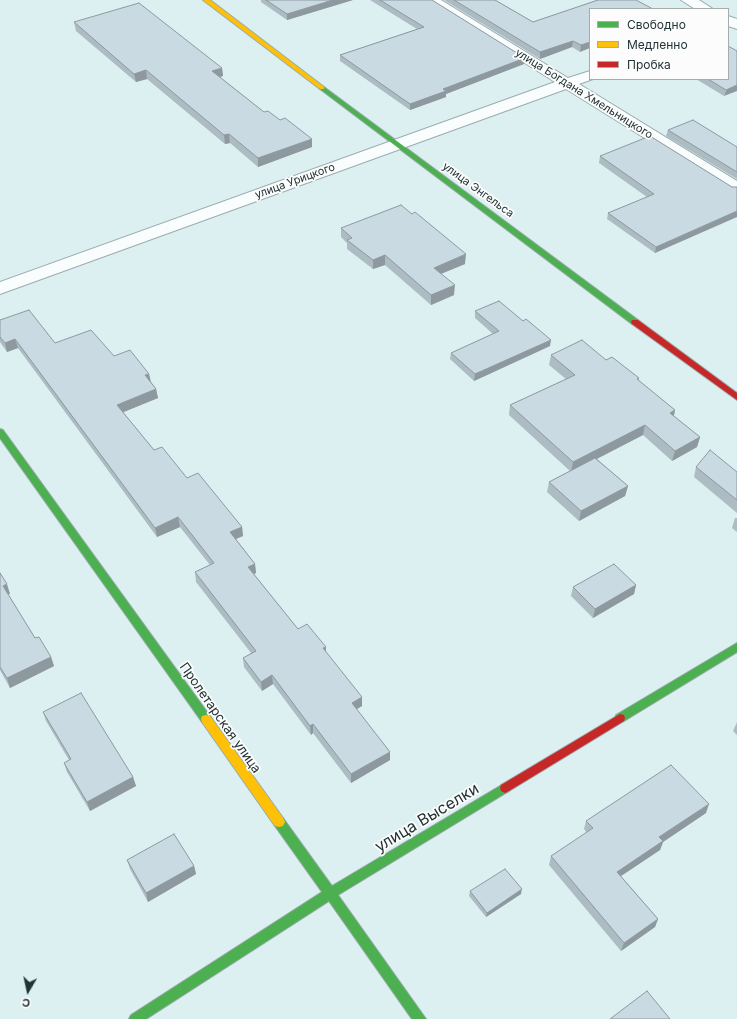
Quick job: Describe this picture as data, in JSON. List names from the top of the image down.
{
  "streets": {
    "street": [
      "улица Богдана Хмельницкого",
      "улица Урицкого",
      "улица Энгельса",
      "Пролетарская улица",
      "улица Выселки"
    ]
  },
  "crossings": [
    ["улица Богдана Хмельницкого", "улица Урицкого"],
    ["улица Урицкого", "улица Энгельса"],
    ["Пролетарская улица", "улица Выселки"]
  ],
  "legend": ["Свободно", "Медленно", "Пробка"],
  "north": "bottom"
}
